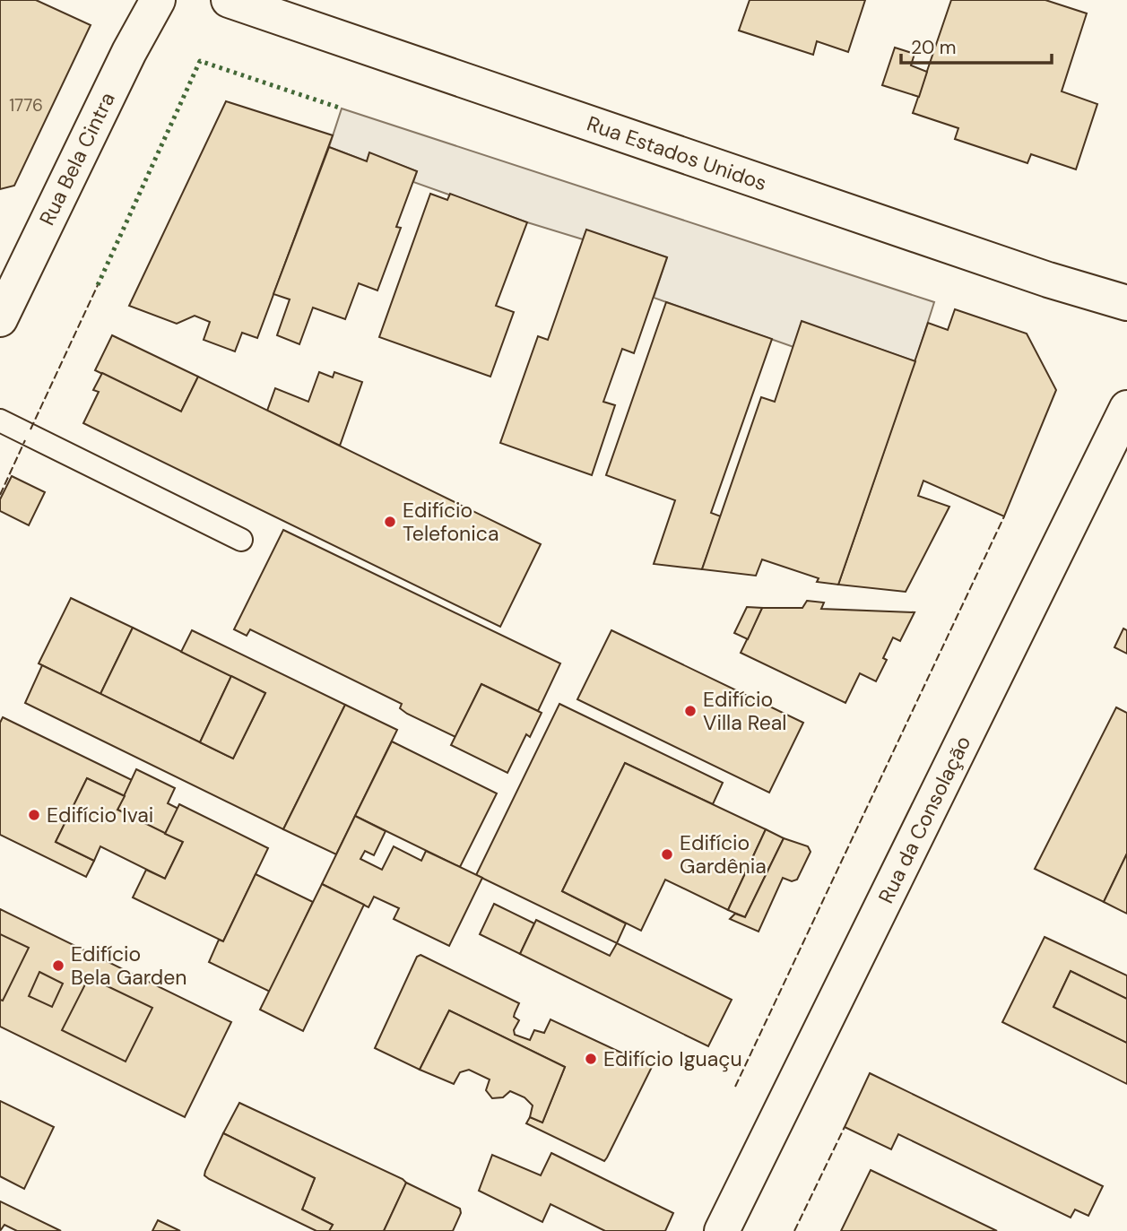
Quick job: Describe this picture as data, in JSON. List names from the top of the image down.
{
  "streets": {
    "street": ["Rua Estados Unidos", "Rua Bela Cintra", "Rua da Consolação"]
  },
  "places": [
    "Edifício Telefonica",
    "Edifício Villa Real",
    "Edifício Ivai",
    "Edifício Gardênia",
    "Edifício Bela Garden",
    "Edifício Iguaçu"
  ],
  "house_numbers": ["1776"],
  "scale_bar": "20 m"
}
